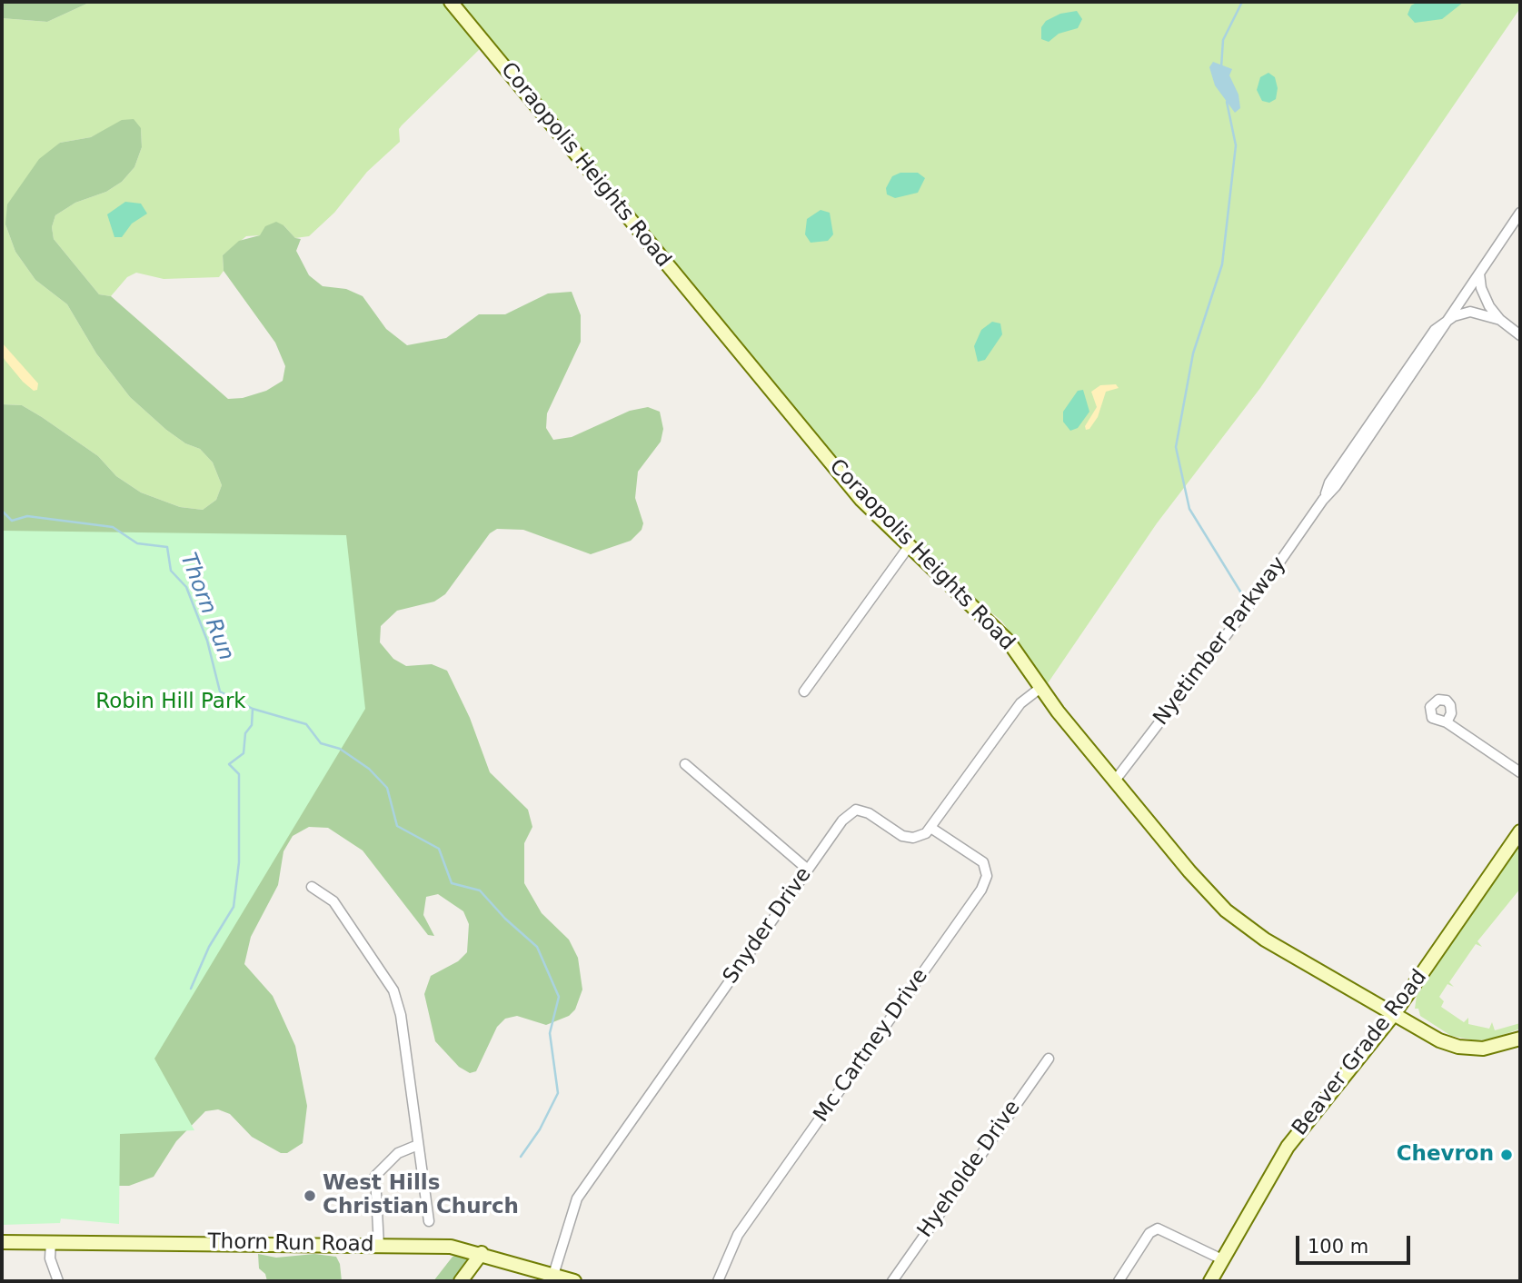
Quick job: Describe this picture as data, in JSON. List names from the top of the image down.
{
  "streets": {
    "street": [
      "Coraopolis Heights Road",
      "Nyetimber Parkway",
      "Snyder Drive",
      "Mc Cartney Drive",
      "Beaver Grade Road",
      "Hyeholde Drive",
      "Thorn Run Road"
    ]
  },
  "crossings": [
    ["Coraopolis Heights Road", "Nyetimber Parkway"],
    ["Coraopolis Heights Road", "Beaver Grade Road"],
    ["Snyder Drive", "Mc Cartney Drive"],
    ["Snyder Drive", "Thorn Run Road"]
  ],
  "water": ["Thorn Run"],
  "parks": ["Robin Hill Park"],
  "places": ["Chevron", "West Hills Christian Church"],
  "scale_bar": "100 m"
}
